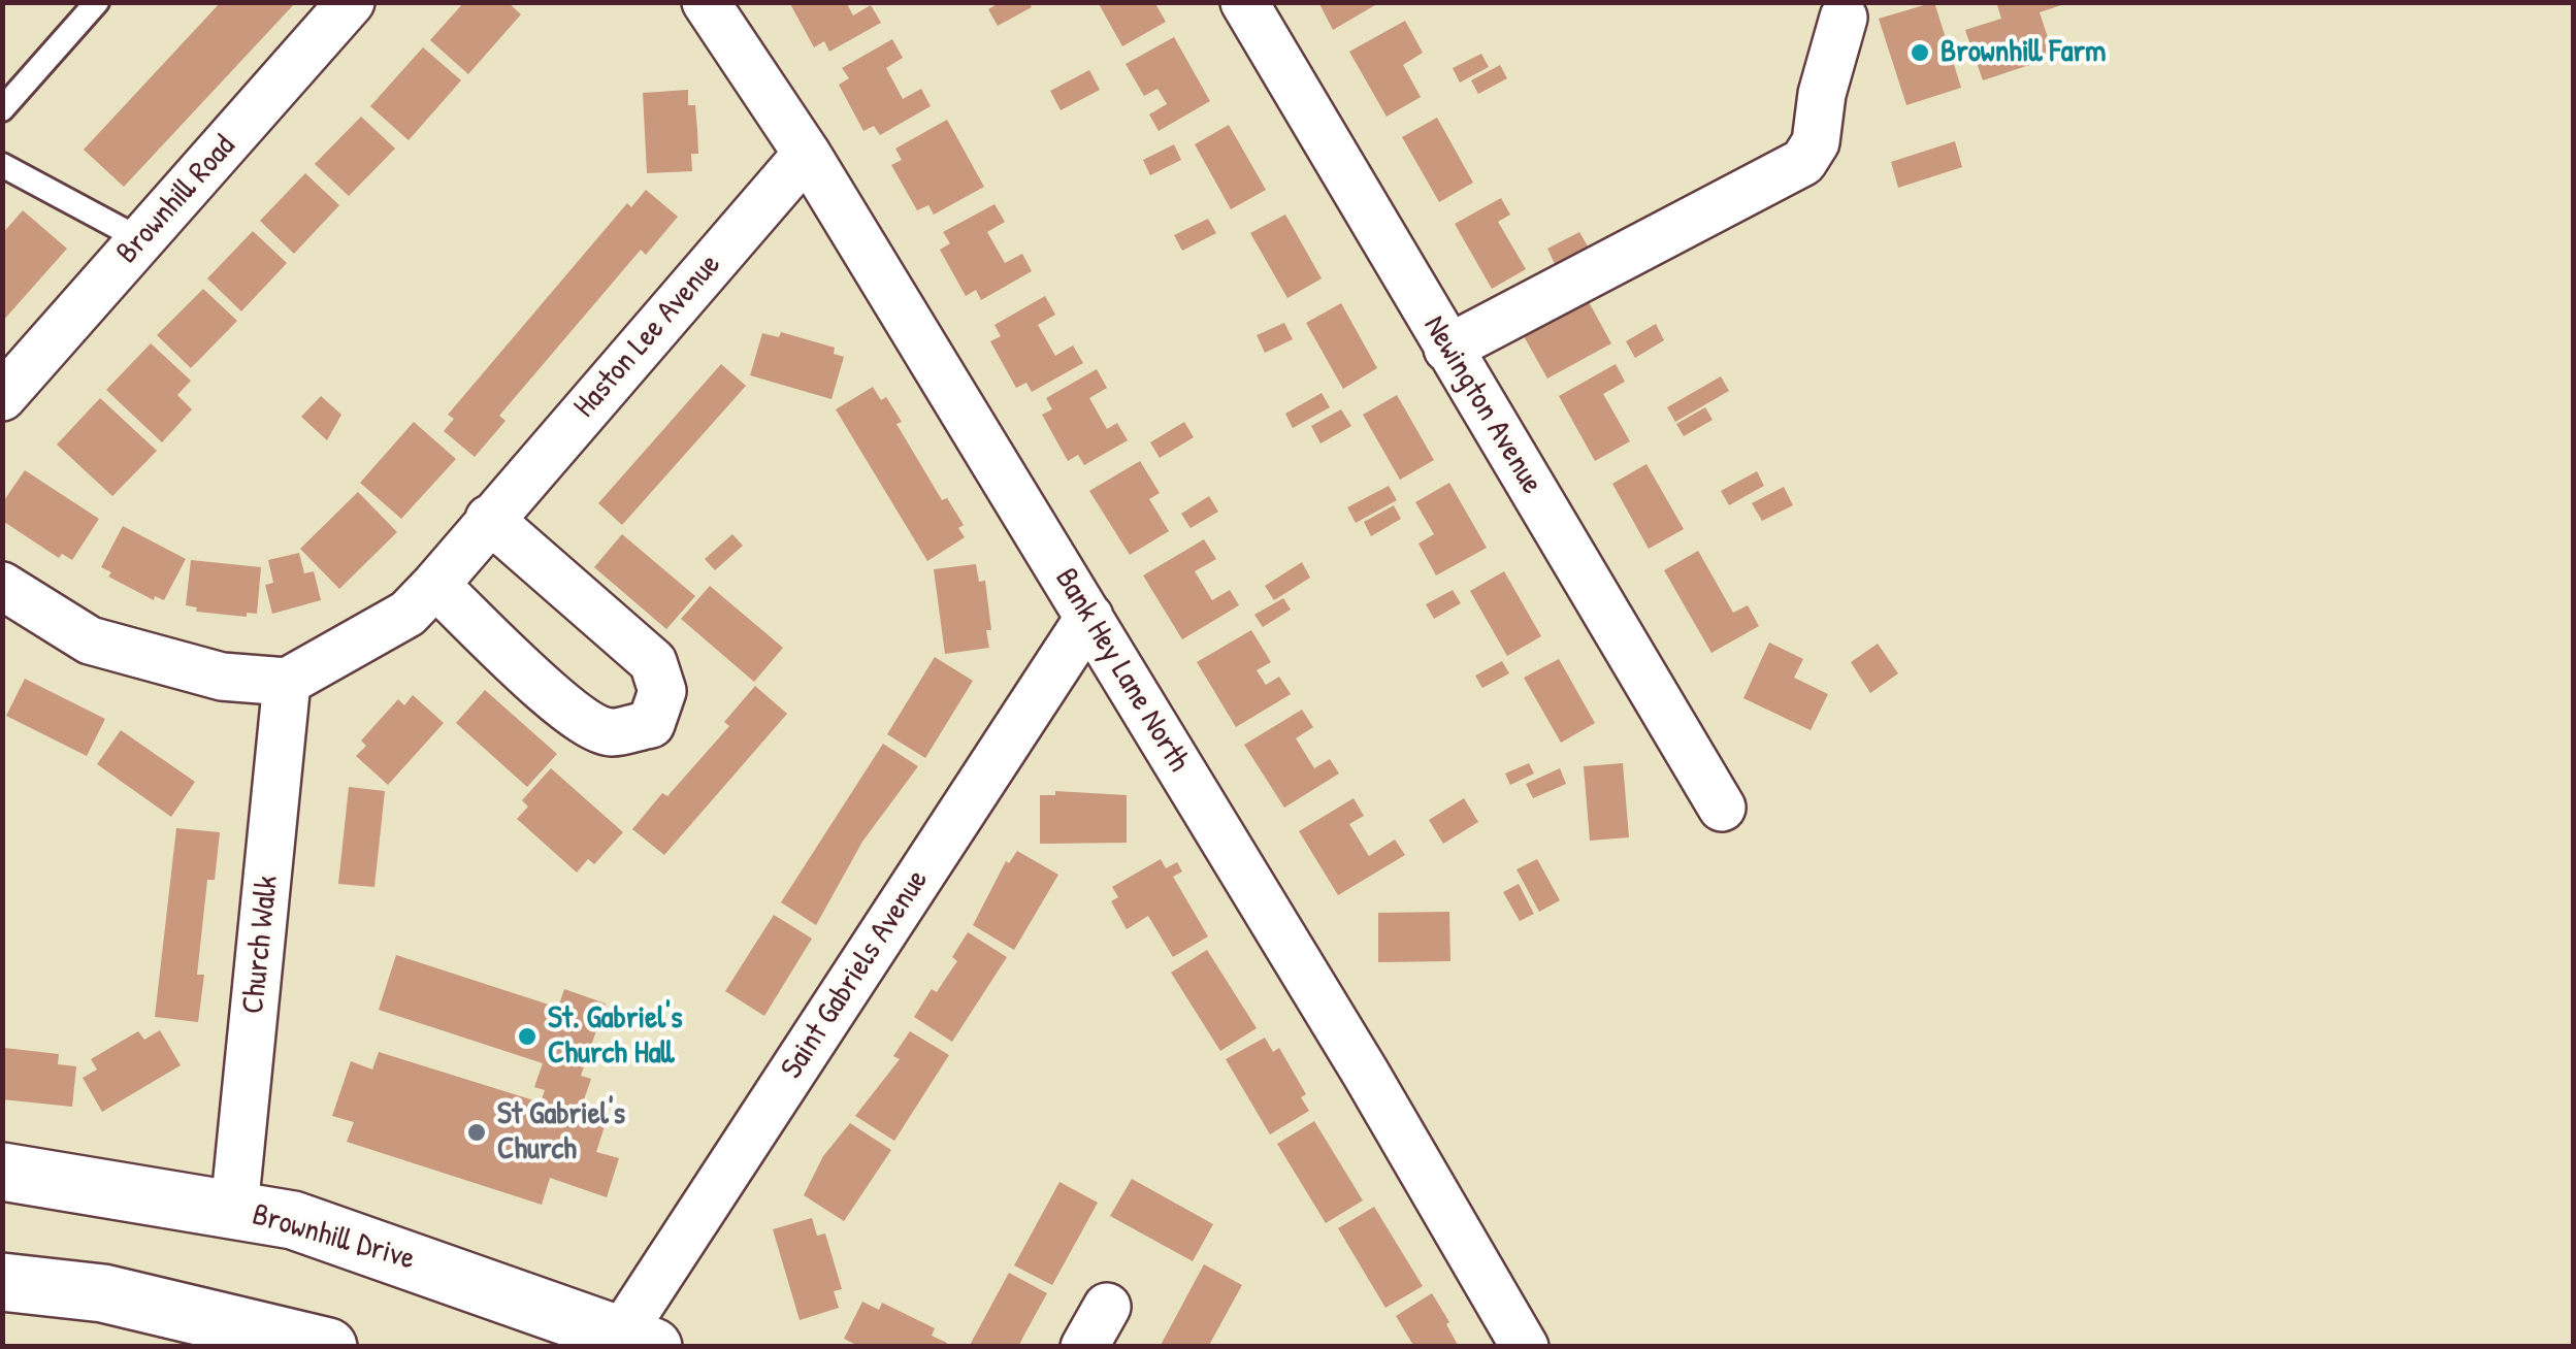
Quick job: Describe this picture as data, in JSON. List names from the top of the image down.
{
  "streets": {
    "highway": ["Brownhill Drive"],
    "street": [
      "Brownhill Road",
      "Haston Lee Avenue",
      "Newington Avenue",
      "Bank Hey Lane North",
      "Church Walk",
      "Saint Gabriels Avenue"
    ]
  },
  "crossings": [
    ["Haston Lee Avenue", "Bank Hey Lane North"],
    ["Haston Lee Avenue", "Church Walk"],
    ["Bank Hey Lane North", "Saint Gabriels Avenue"],
    ["Church Walk", "Brownhill Drive"],
    ["Saint Gabriels Avenue", "Brownhill Drive"]
  ],
  "places": ["Brownhill Farm", "St. Gabriel's Church Hall", "St Gabriel's Church"]
}
